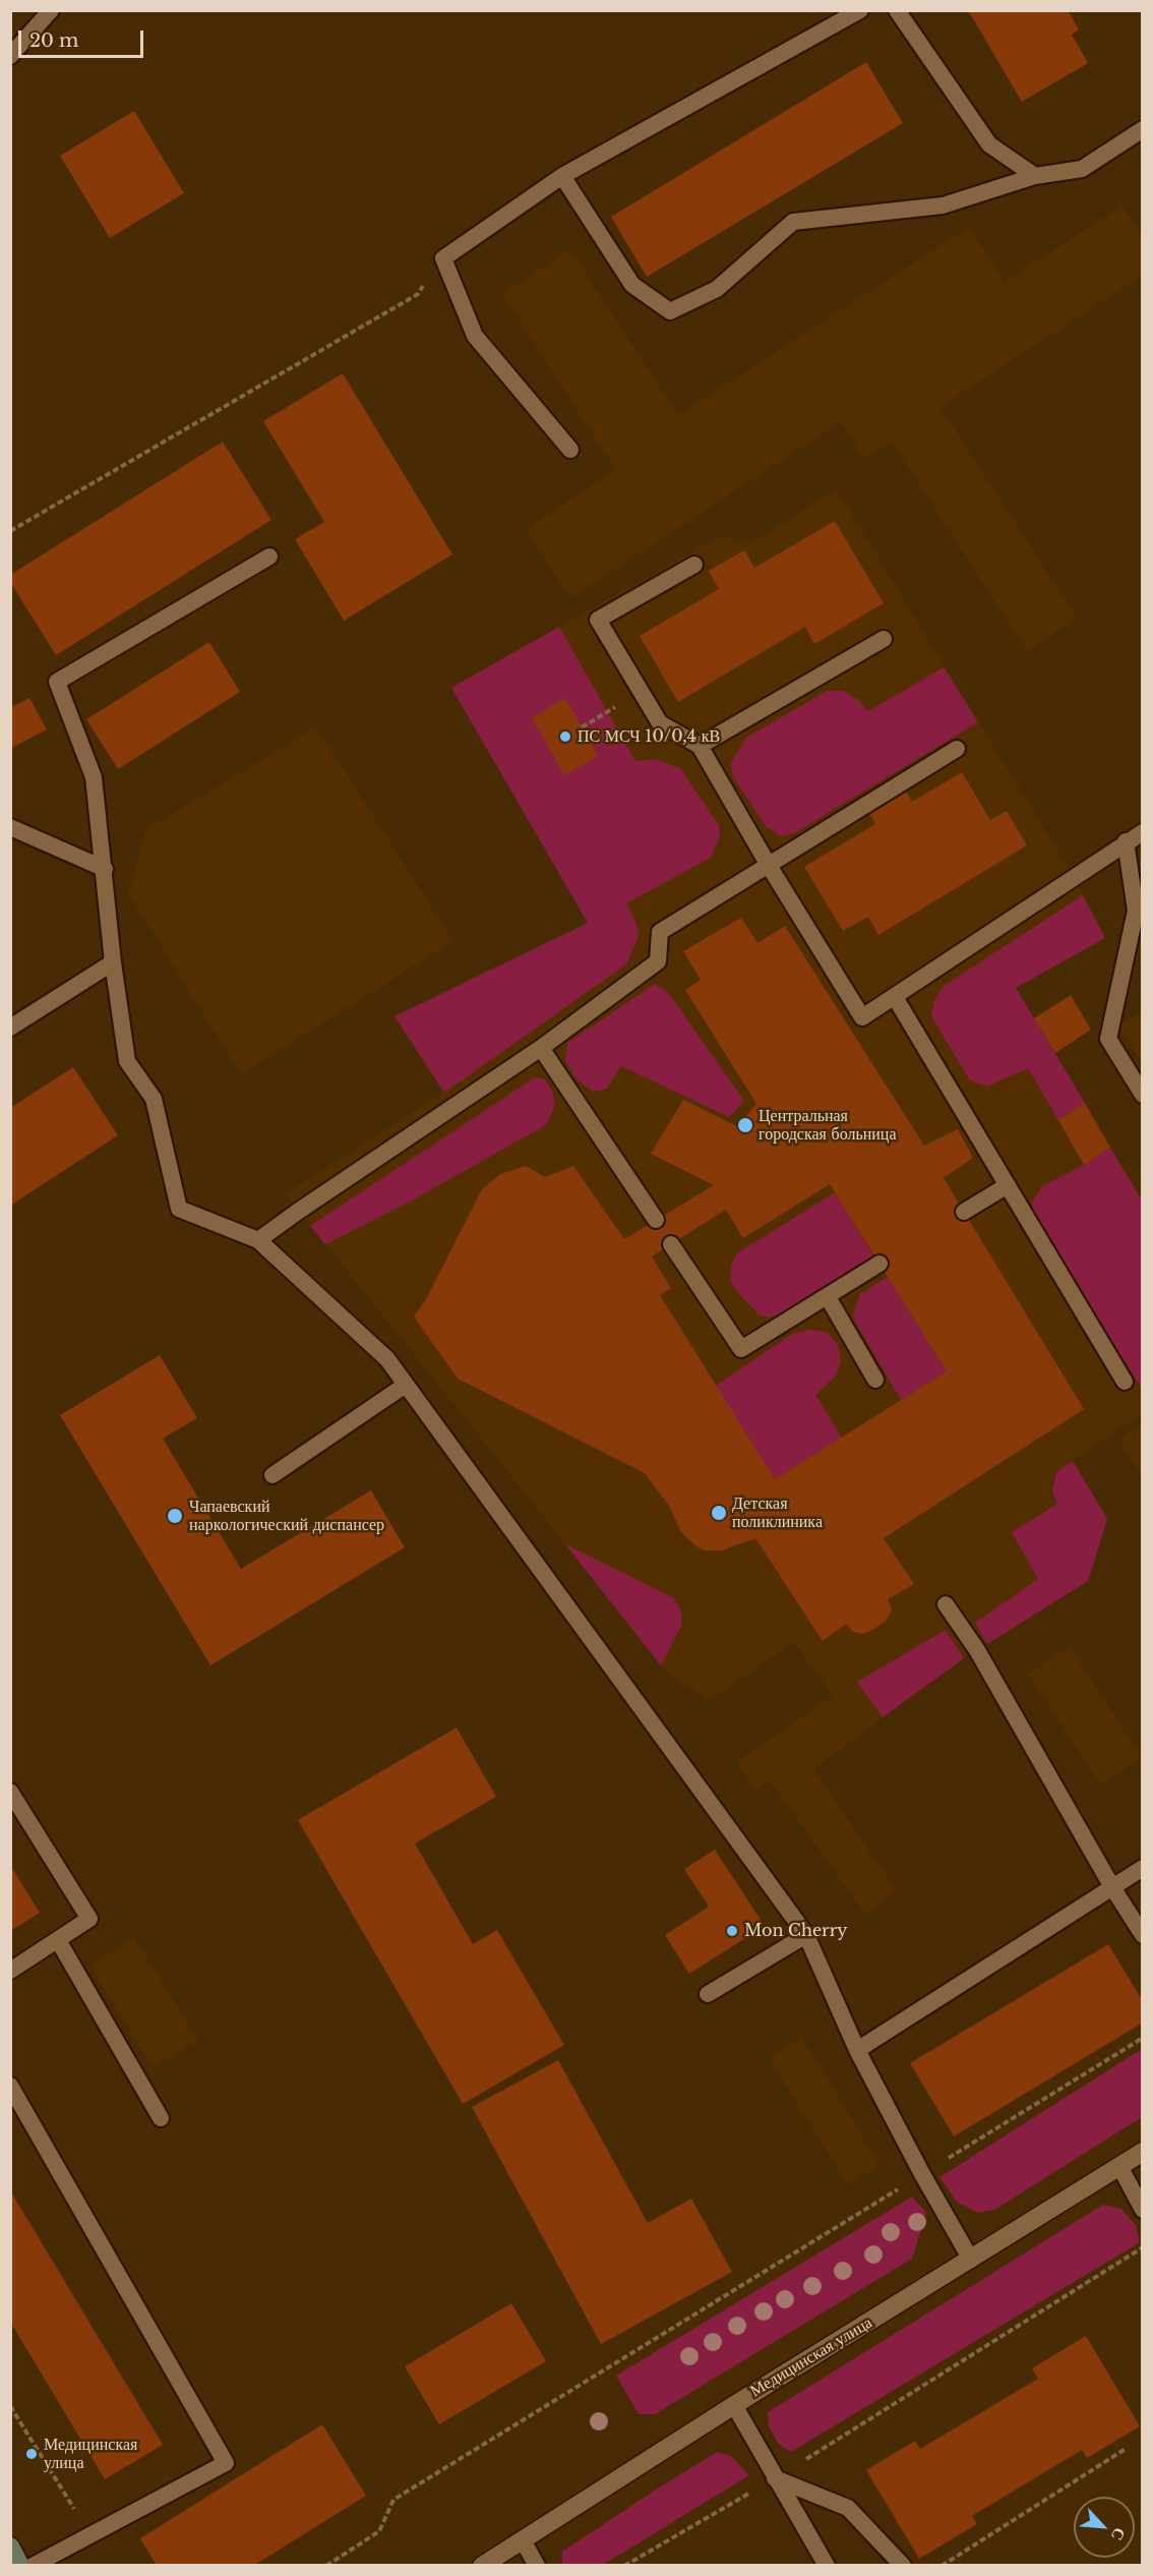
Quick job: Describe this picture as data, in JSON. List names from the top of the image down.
{
  "streets": {
    "street": ["Медицинская улица"]
  },
  "places": [
    "ПС МСЧ 10/0,4 кВ",
    "Центральная городская больница",
    "Детская поликлиника",
    "Чапаевский наркологический диспансер",
    "Mon Cherry",
    "Медицинская улица"
  ],
  "scale_bar": "20 m",
  "north": "bottom right"
}
